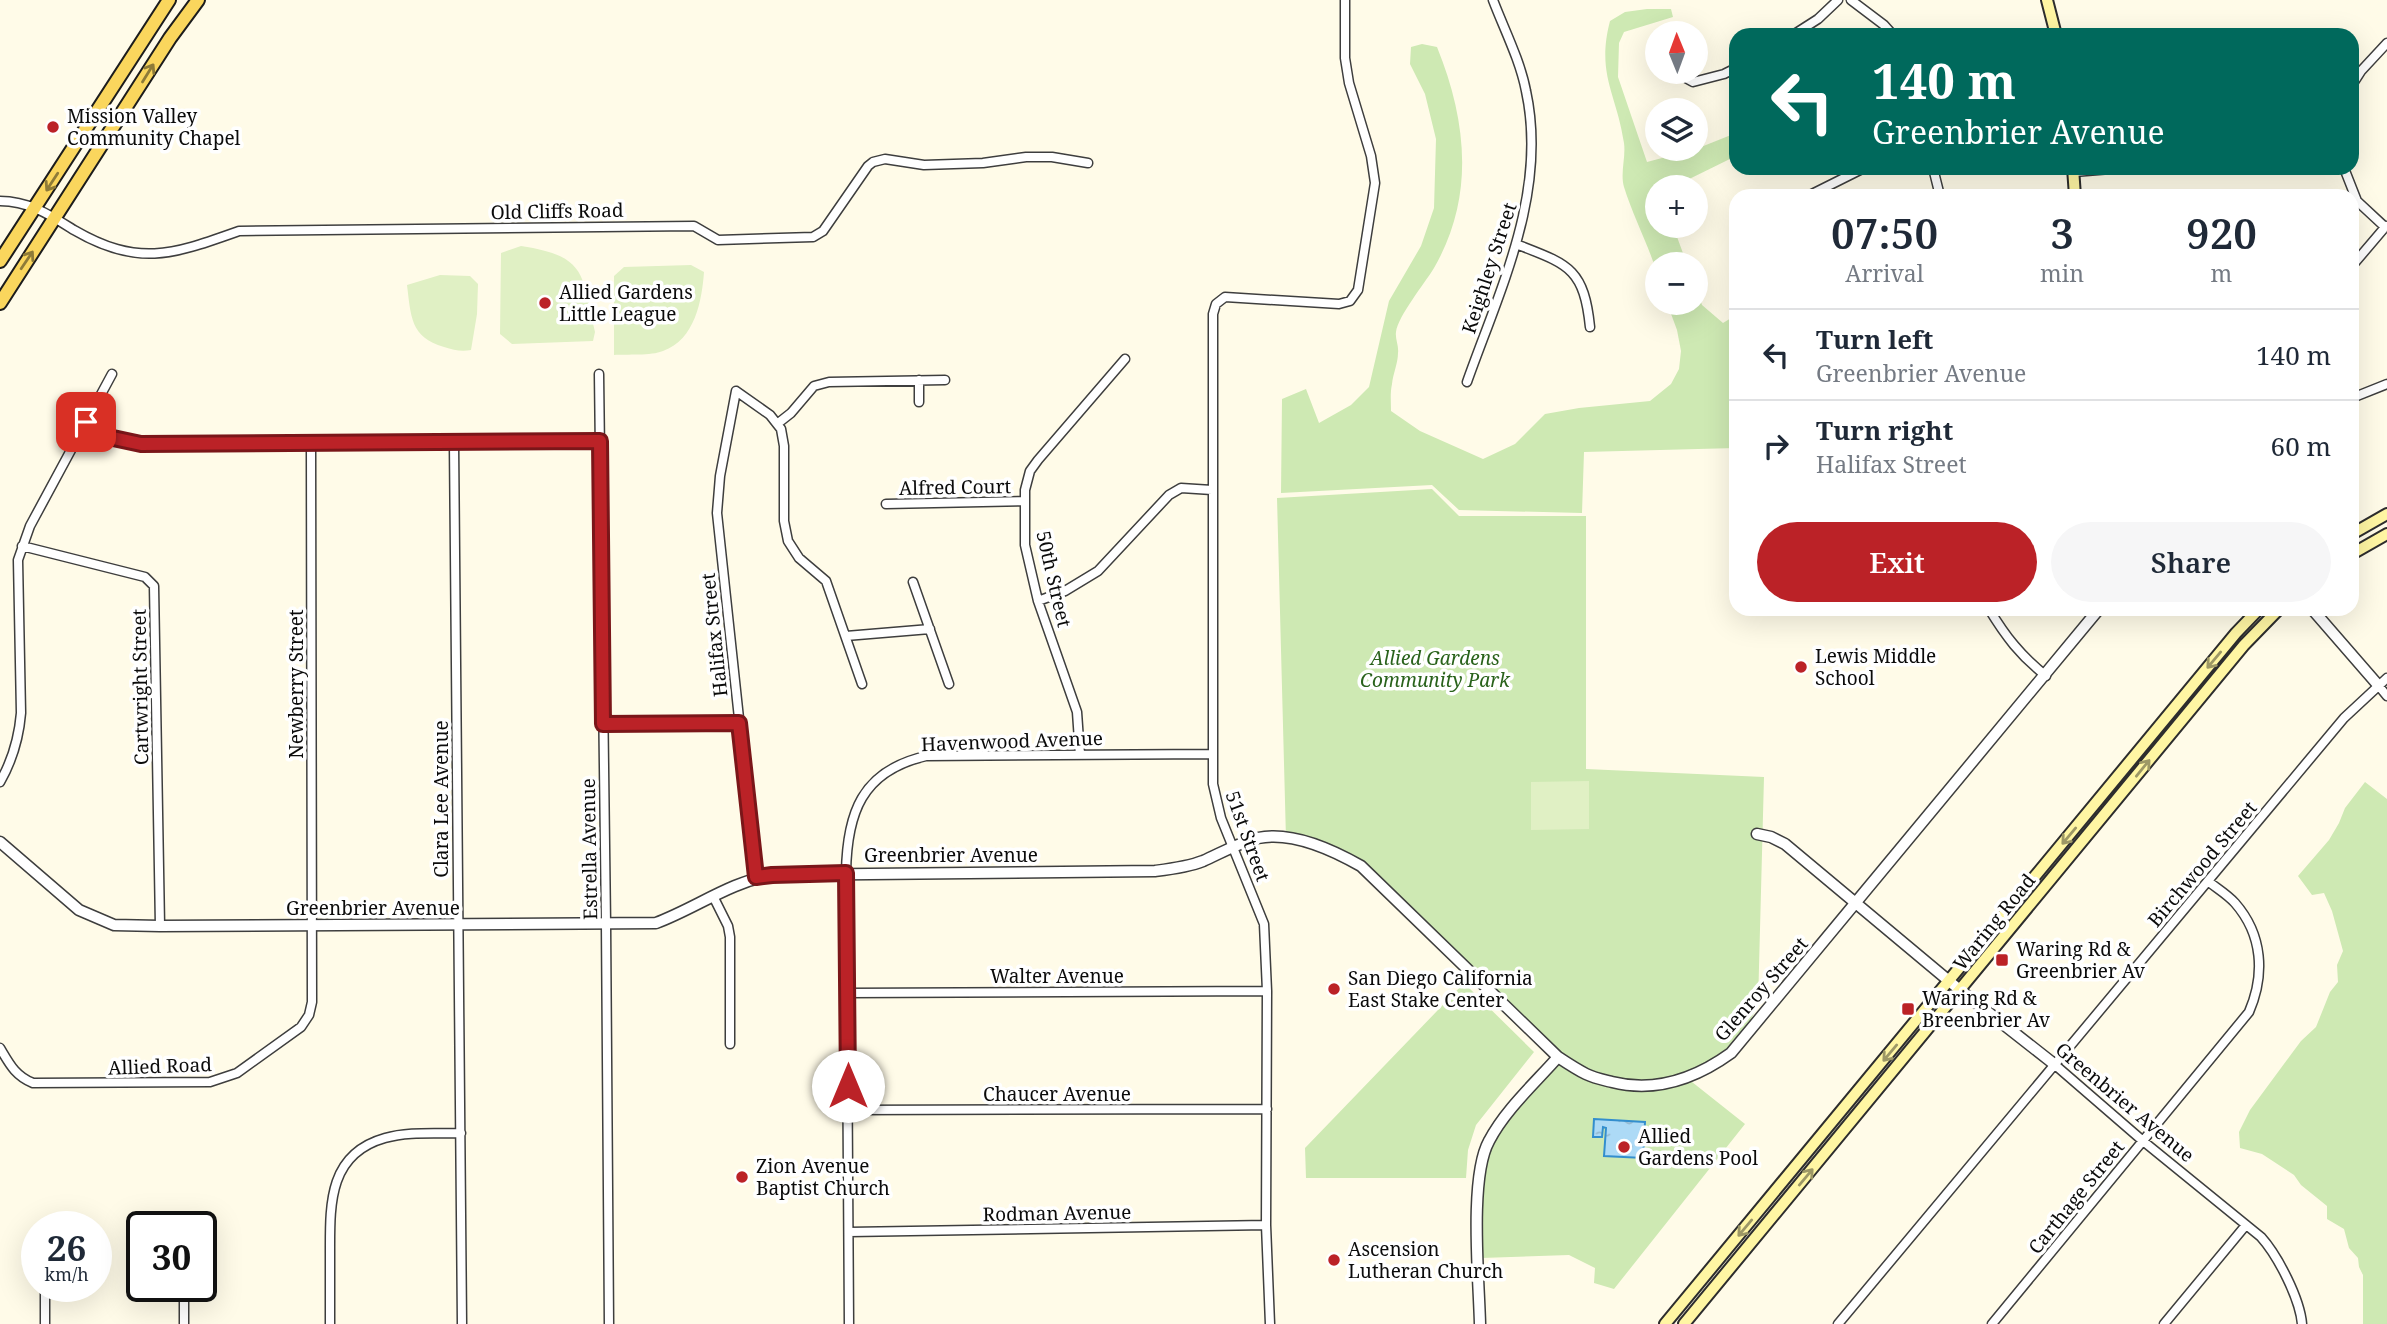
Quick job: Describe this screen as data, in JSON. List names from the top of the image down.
{
  "streets": {
    "main road": ["Waring Road"],
    "street": [
      "Old Cliffs Road",
      "Keighley Street",
      "Alfred Court",
      "50th Street",
      "Halifax Street",
      "Newberry Street",
      "Cartwright Street",
      "Havenwood Avenue",
      "Clara Lee Avenue",
      "51st Street",
      "Estrella Avenue",
      "Greenbrier Avenue",
      "Birchwood Street",
      "Walter Avenue",
      "Glenroy Street",
      "Allied Road",
      "Chaucer Avenue",
      "Carthage Street",
      "Rodman Avenue"
    ]
  },
  "crossings": [
    ["Alfred Court", "50th Street"],
    ["50th Street", "Havenwood Avenue"],
    ["Halifax Street", "Greenbrier Avenue"],
    ["Newberry Street", "Greenbrier Avenue"],
    ["Newberry Street", "Allied Road"],
    ["Cartwright Street", "Greenbrier Avenue"],
    ["Havenwood Avenue", "51st Street"],
    ["Havenwood Avenue", "Greenbrier Avenue"],
    ["Havenwood Avenue", "Walter Avenue"],
    ["Havenwood Avenue", "Chaucer Avenue"],
    ["Havenwood Avenue", "Rodman Avenue"],
    ["Clara Lee Avenue", "Greenbrier Avenue"],
    ["51st Street", "Greenbrier Avenue"],
    ["51st Street", "Walter Avenue"],
    ["51st Street", "Chaucer Avenue"],
    ["51st Street", "Rodman Avenue"],
    ["Estrella Avenue", "Greenbrier Avenue"],
    ["Greenbrier Avenue", "Birchwood Street"],
    ["Greenbrier Avenue", "Waring Road"],
    ["Greenbrier Avenue", "Glenroy Street"],
    ["Greenbrier Avenue", "Allied Road"],
    ["Greenbrier Avenue", "Carthage Street"],
    ["Birchwood Street", "Carthage Street"]
  ],
  "parks": ["Allied Gardens Community Park"],
  "places": {
    "other": [
      "Mission Valley Community Chapel",
      "Allied Gardens Little League",
      "Lewis Middle School",
      "San Diego California East Stake Center",
      "Allied Gardens Pool",
      "Zion Avenue Baptist Church",
      "Ascension Lutheran Church"
    ],
    "transit": ["Waring Rd & Greenbrier Av", "Waring Rd & Breenbrier Av"]
  },
  "north": "top",
  "page": {
    "map_buttons": ["+", "−"],
    "turn": ["140 m", "Greenbrier Avenue"],
    "eta": [
      "07:50",
      "Arrival",
      "3",
      "min",
      "920",
      "m"
    ],
    "list": [
      {
        "name": "Turn left",
        "note": "Greenbrier Avenue",
        "value": "140 m"
      },
      {
        "name": "Turn right",
        "note": "Halifax Street",
        "value": "60 m"
      }
    ],
    "buttons": ["Exit", "Share"],
    "speed": "26 km/h",
    "limit": "30"
  }
}
